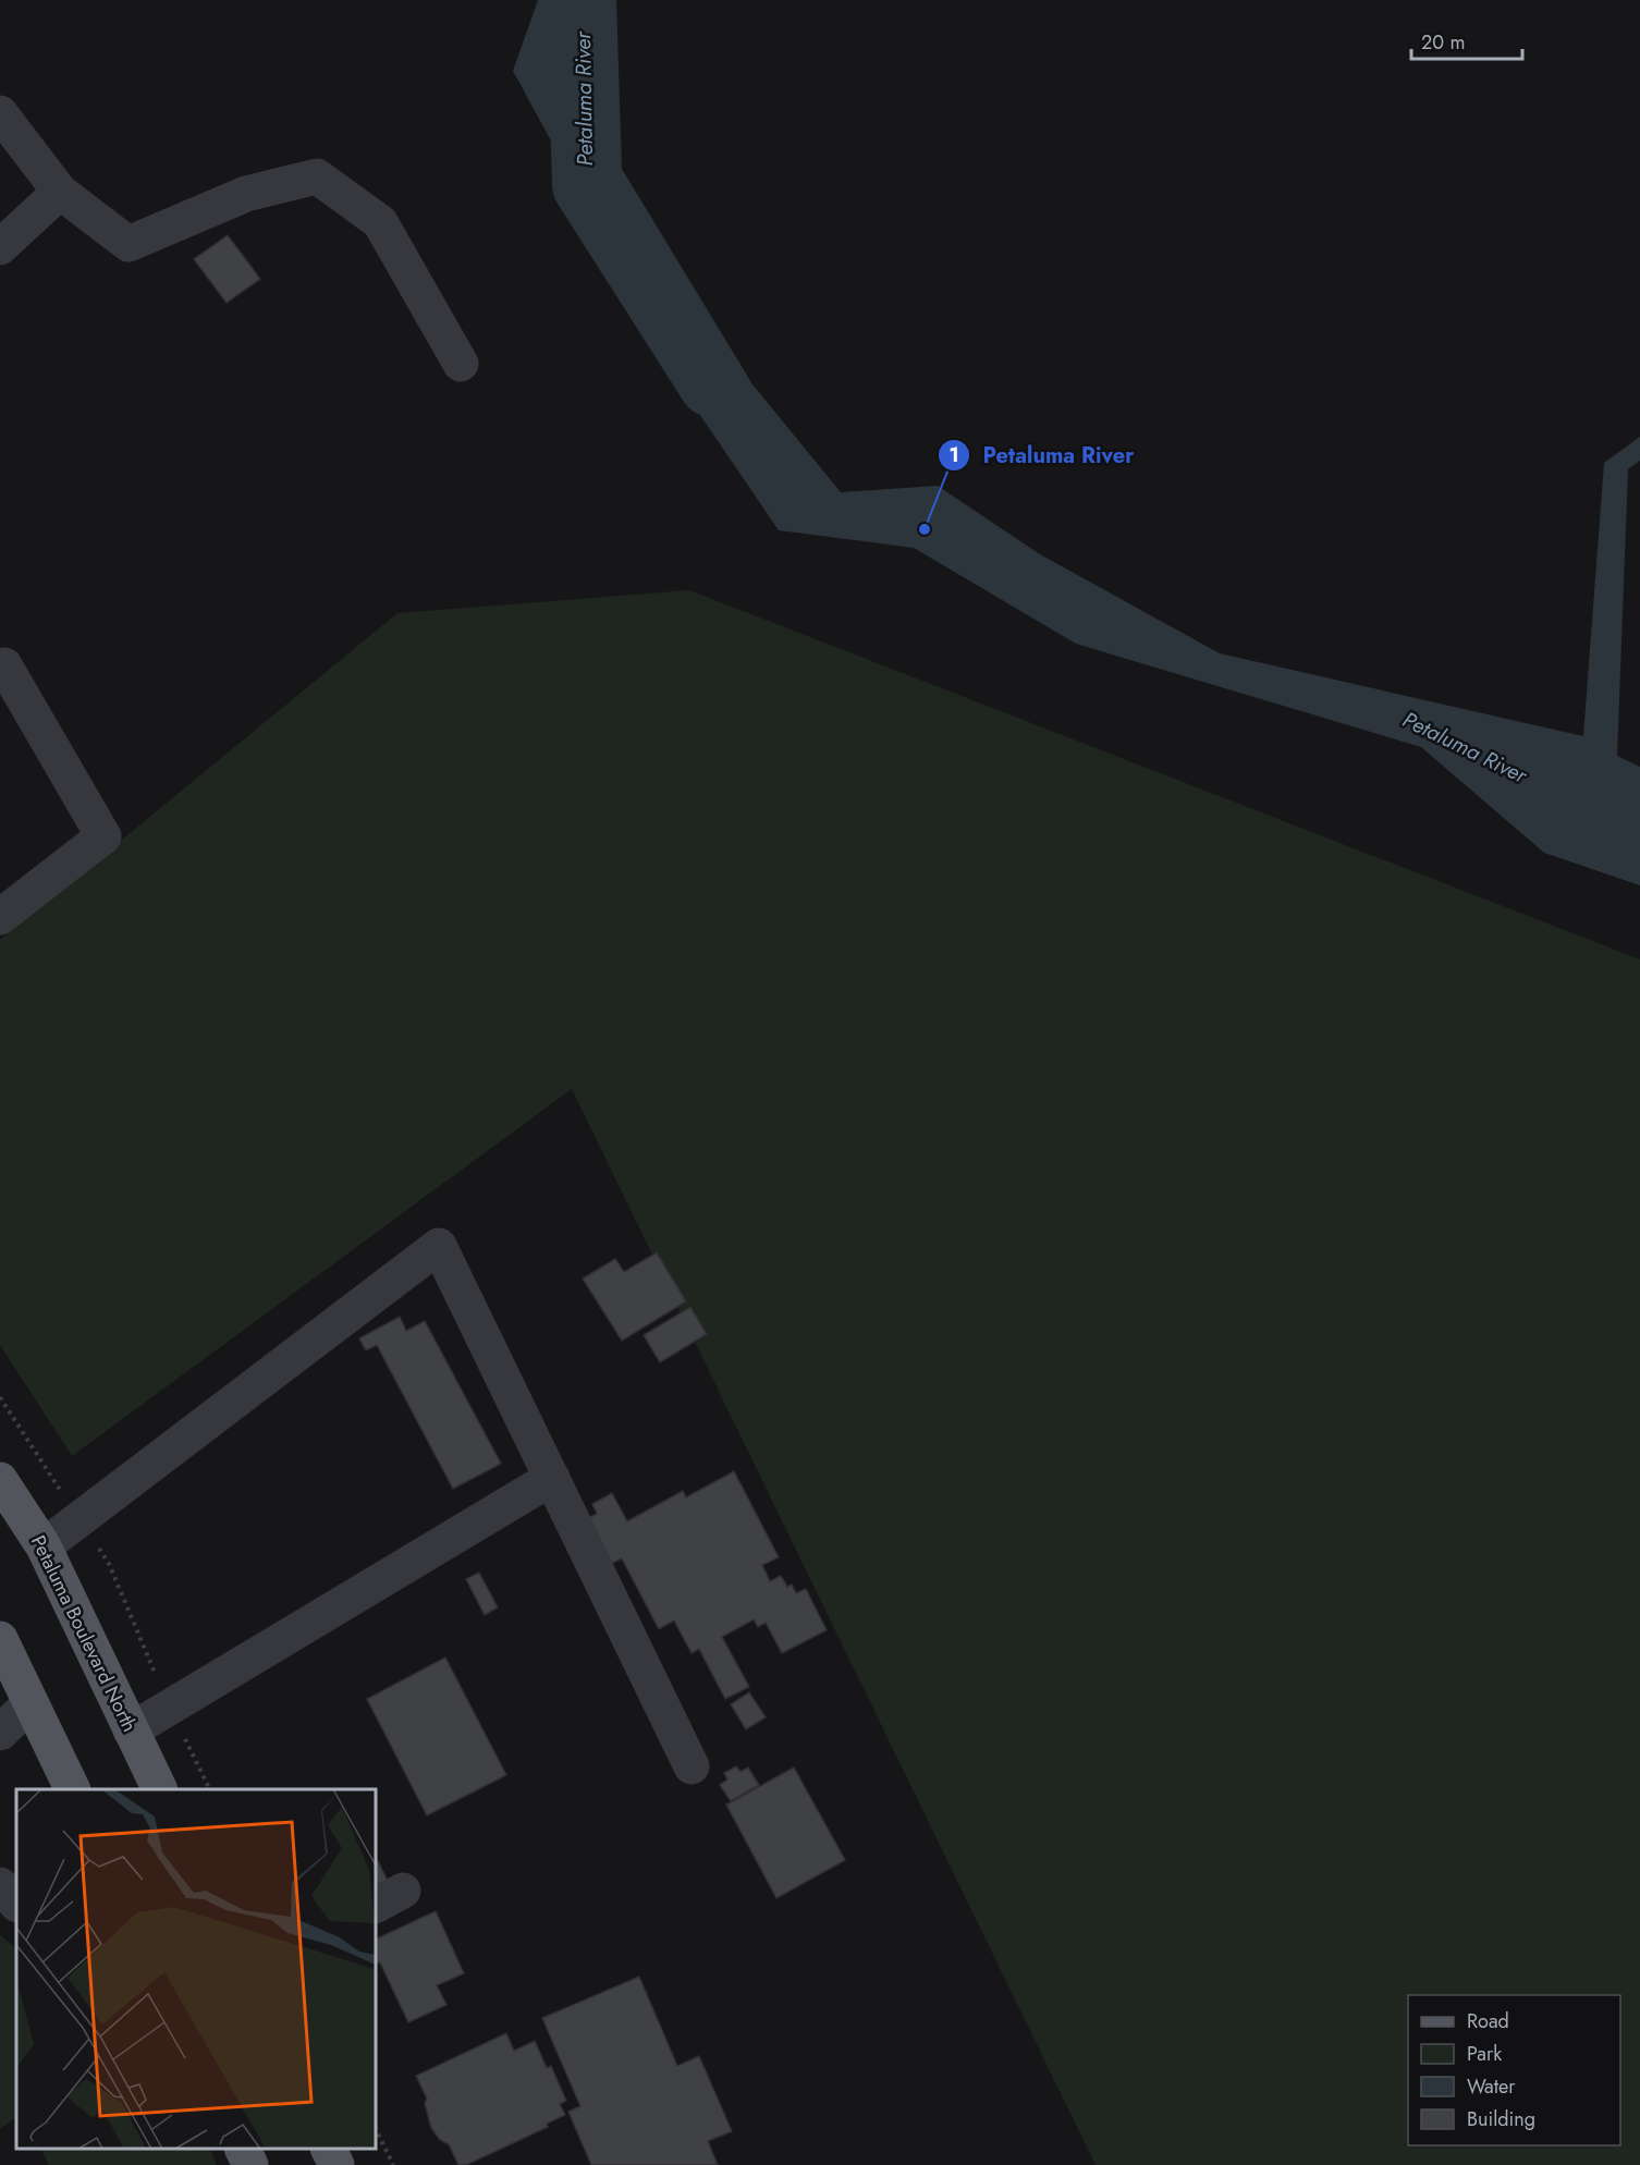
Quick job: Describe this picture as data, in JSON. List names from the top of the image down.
{
  "streets": {
    "main road": ["Petaluma Boulevard North"]
  },
  "water": ["Petaluma River"],
  "places": ["Petaluma River"],
  "legend": [
    "Road",
    "Park",
    "Water",
    "Building"
  ],
  "scale_bar": "20 m"
}
